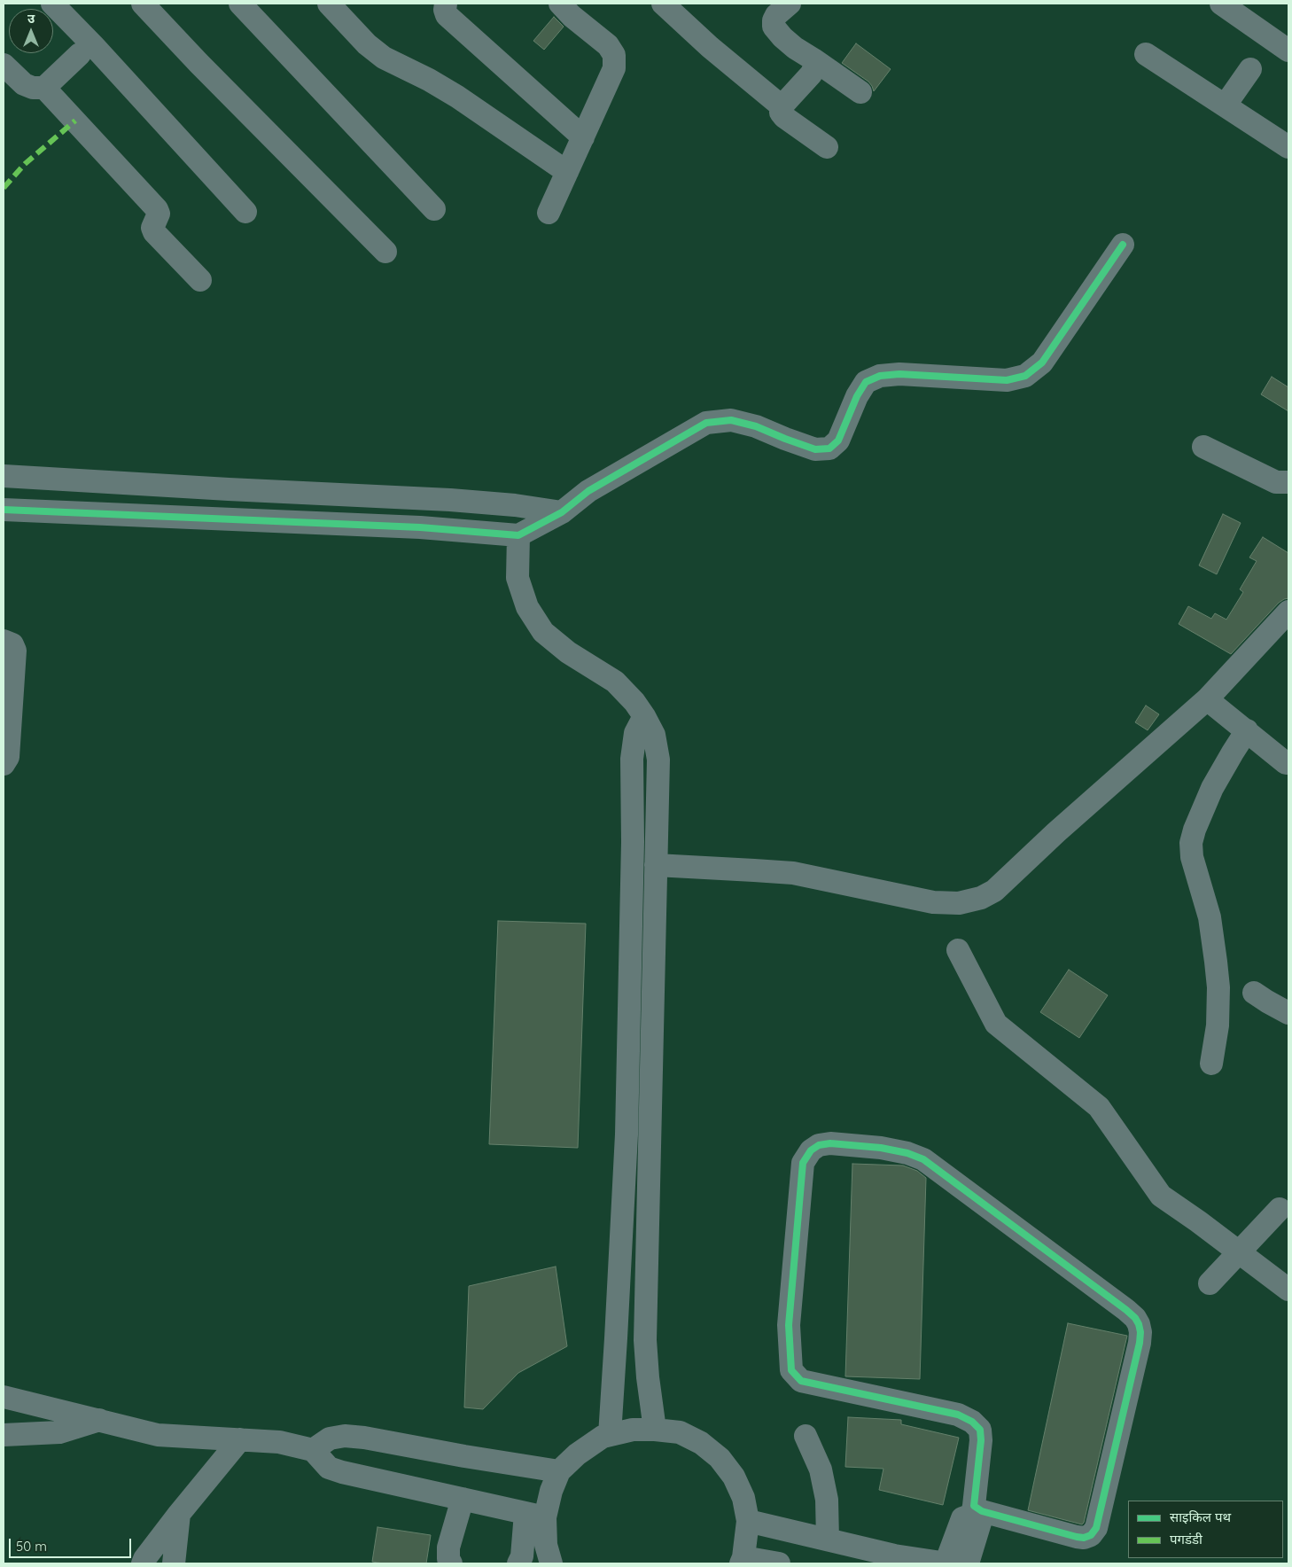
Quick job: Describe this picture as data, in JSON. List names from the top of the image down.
{
  "legend": ["साइकिल पथ", "पगडंडी"],
  "scale_bar": "50 m",
  "north": "top"
}
